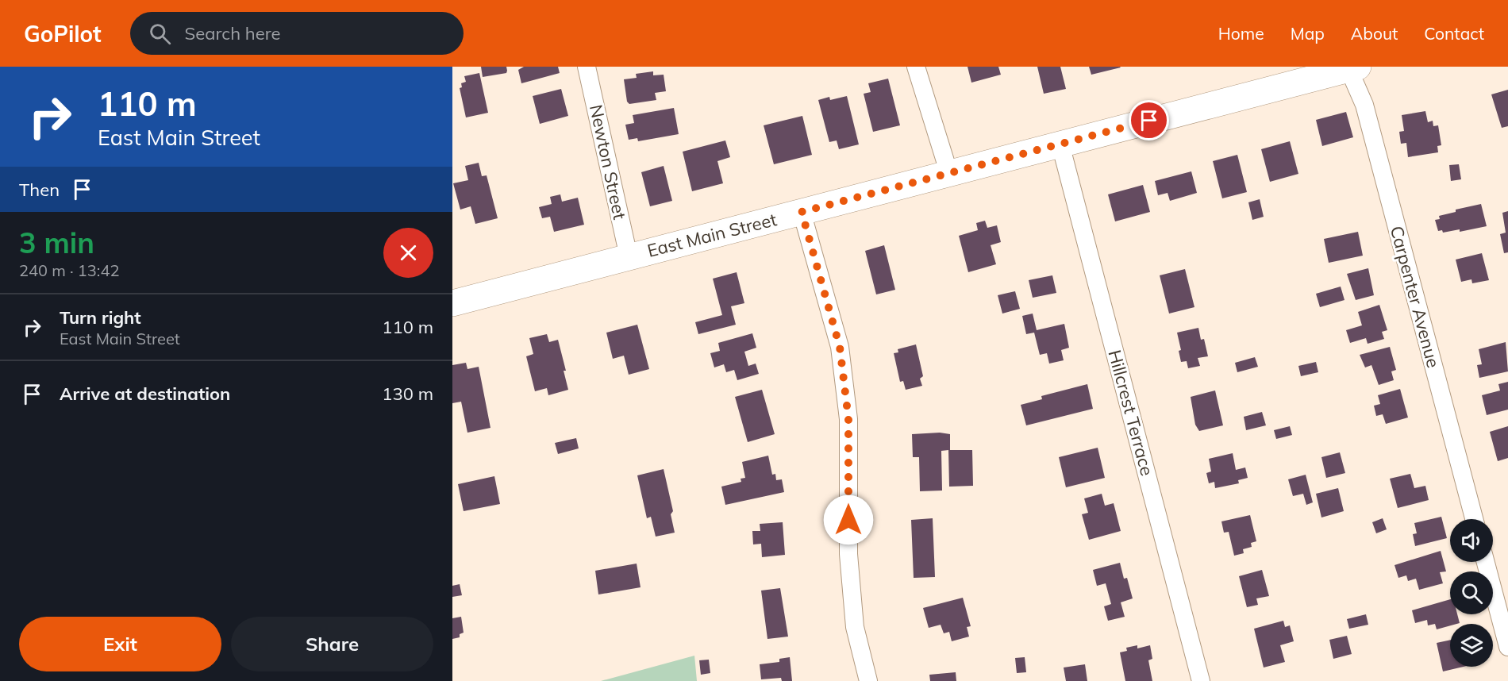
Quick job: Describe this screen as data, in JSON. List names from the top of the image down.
{
  "streets": {
    "main road": ["East Main Street"],
    "street": ["Newton Street", "Carpenter Avenue", "Hillcrest Terrace"]
  },
  "crossings": [
    ["Newton Street", "East Main Street"],
    ["East Main Street", "Carpenter Avenue"],
    ["East Main Street", "Hillcrest Terrace"]
  ],
  "page": {
    "header": "GoPilot",
    "search": "Search here",
    "nav": [
      "Home",
      "Map",
      "About",
      "Contact"
    ],
    "turn": ["110 m", "East Main Street"],
    "then": "Then",
    "heading": ["3 min", "240 m · 13:42"],
    "list": [
      {
        "name": "Turn right",
        "note": "East Main Street",
        "value": "110 m"
      },
      {
        "name": "Arrive at destination",
        "value": "130 m"
      }
    ],
    "buttons": ["Exit", "Share"]
  }
}
